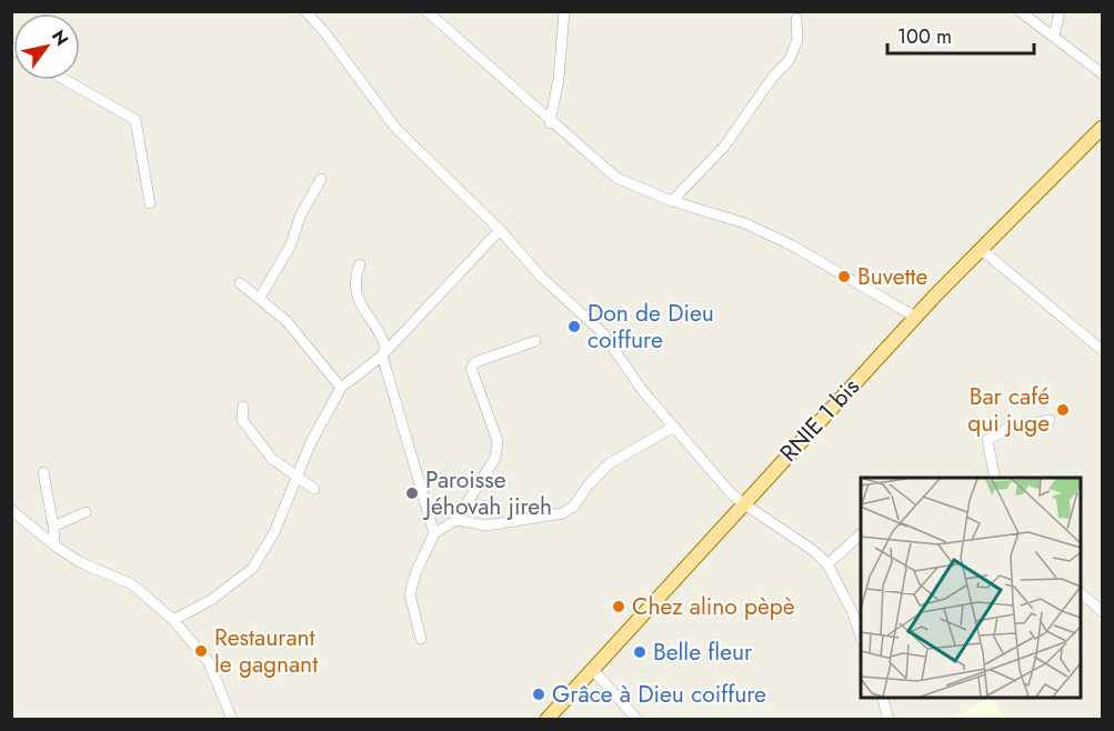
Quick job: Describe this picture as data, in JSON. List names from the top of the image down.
{
  "streets": {
    "main road": ["RNIE 1 bis"]
  },
  "places": [
    "Buvette",
    "Don de Dieu coiffure",
    "Bar café qui juge",
    "Paroisse Jéhovah jireh",
    "Chez alino pèpè",
    "Restaurant le gagnant",
    "Belle fleur",
    "Grâce à Dieu coiffure"
  ],
  "scale_bar": "100 m",
  "north": "top right"
}
